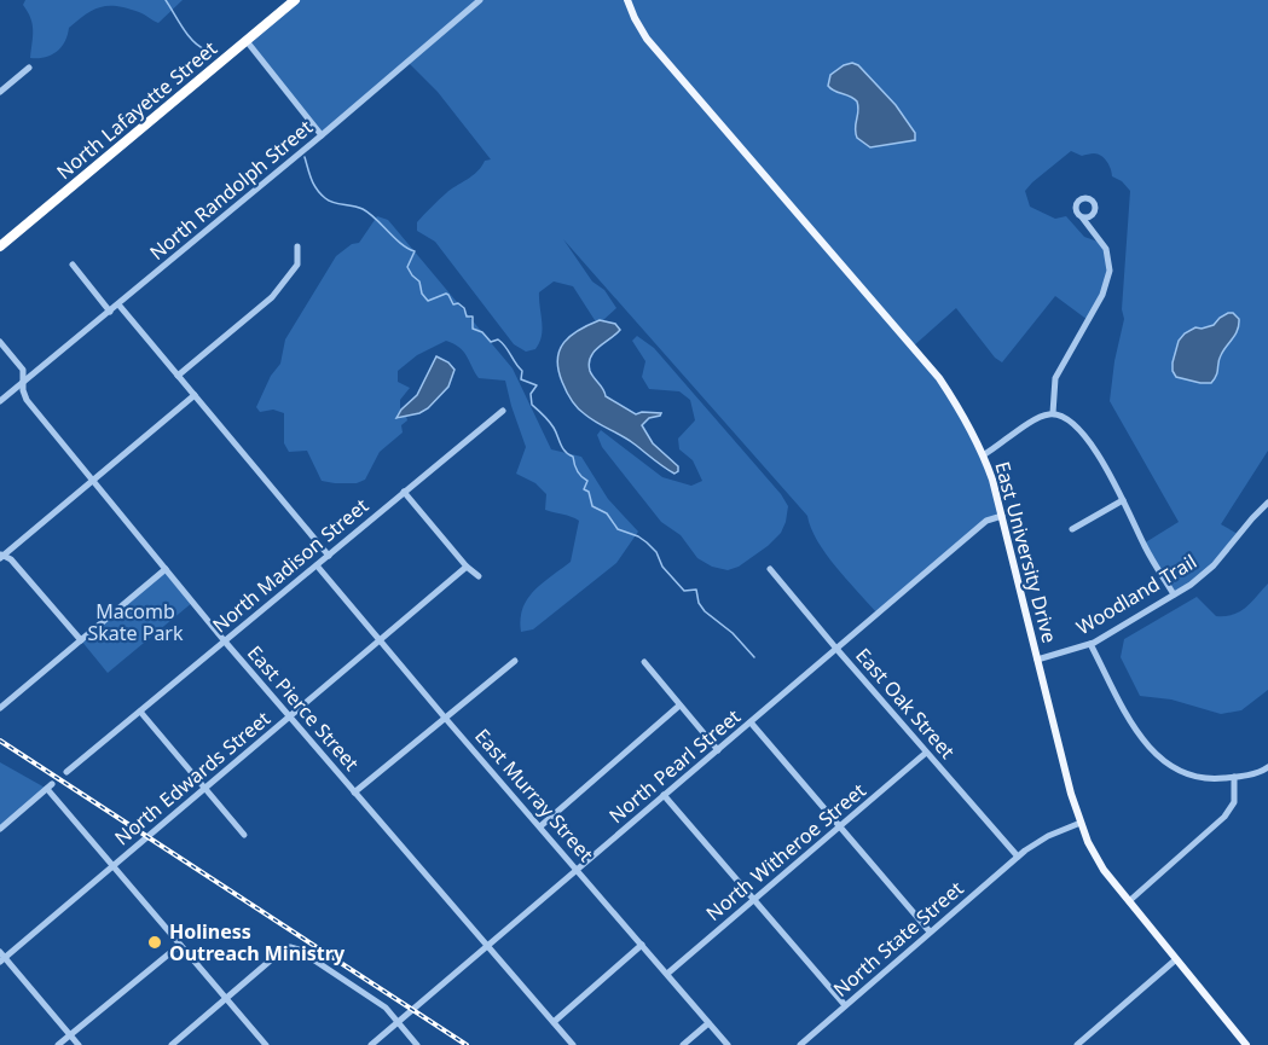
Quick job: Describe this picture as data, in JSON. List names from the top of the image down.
{
  "streets": {
    "highway": ["North Lafayette Street"],
    "main road": ["East University Drive"],
    "street": [
      "North Randolph Street",
      "North Madison Street",
      "Woodland Trail",
      "East Oak Street",
      "East Pierce Street",
      "North Pearl Street",
      "North Edwards Street",
      "East Murray Street",
      "North Witheroe Street",
      "North State Street"
    ]
  },
  "crossings": [
    ["North Randolph Street", "East Pierce Street"],
    ["East University Drive", "Woodland Trail"],
    ["East University Drive", "North Pearl Street"],
    ["East University Drive", "North State Street"],
    ["North Madison Street", "East Pierce Street"],
    ["North Madison Street", "East Murray Street"],
    ["East Oak Street", "North Pearl Street"],
    ["East Oak Street", "North Witheroe Street"],
    ["East Oak Street", "North State Street"],
    ["East Pierce Street", "North Pearl Street"],
    ["East Pierce Street", "North Edwards Street"],
    ["North Pearl Street", "East Murray Street"],
    ["North Edwards Street", "East Murray Street"],
    ["East Murray Street", "North Witheroe Street"]
  ],
  "parks": ["Macomb Skate Park"],
  "places": ["Holiness Outreach Ministry"]
}
